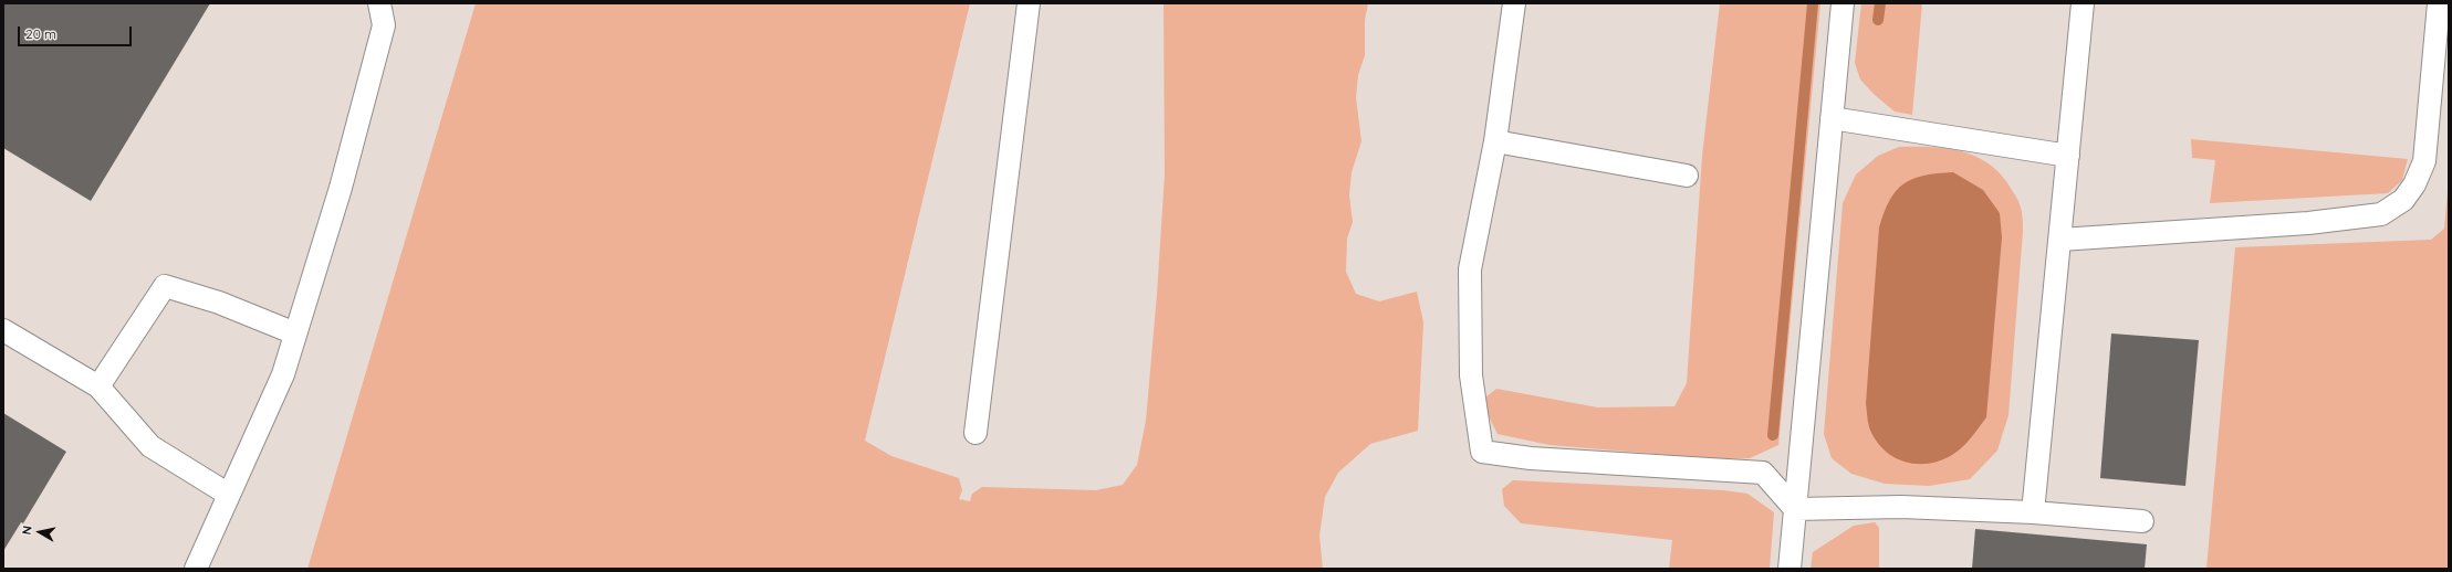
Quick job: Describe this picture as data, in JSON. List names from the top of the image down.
{
  "scale_bar": "20 m",
  "north": "left"
}
